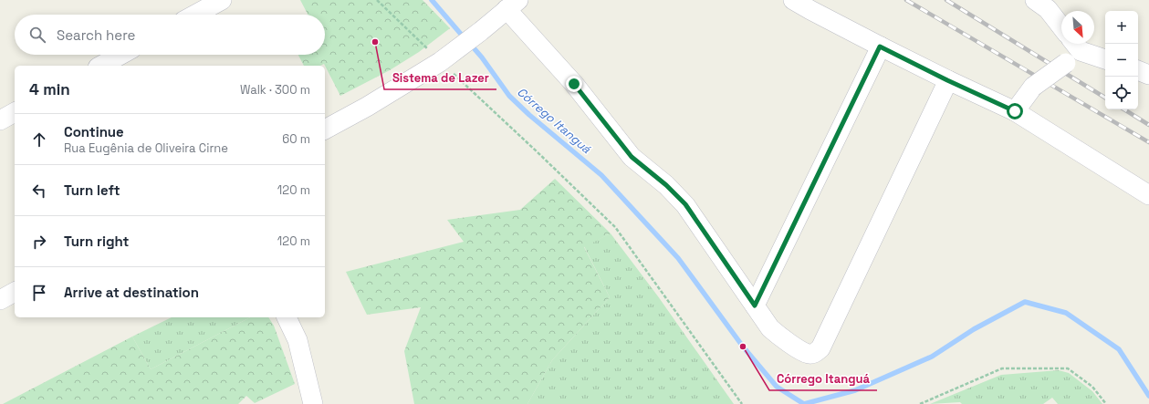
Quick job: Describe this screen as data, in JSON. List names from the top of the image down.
{
  "water": ["Córrego Itanguá"],
  "places": ["Sistema de Lazer", "Córrego Itanguá"],
  "north": "bottom right",
  "page": {
    "map_buttons": ["+", "−"],
    "search": "Search here",
    "heading": ["4 min", "Walk · 300 m"],
    "list": [
      ["Continue", "Rua Eugênia de Oliveira Cirne", "60 m"],
      ["Turn left", "120 m"],
      ["Turn right", "120 m"],
      "Arrive at destination"
    ]
  }
}
